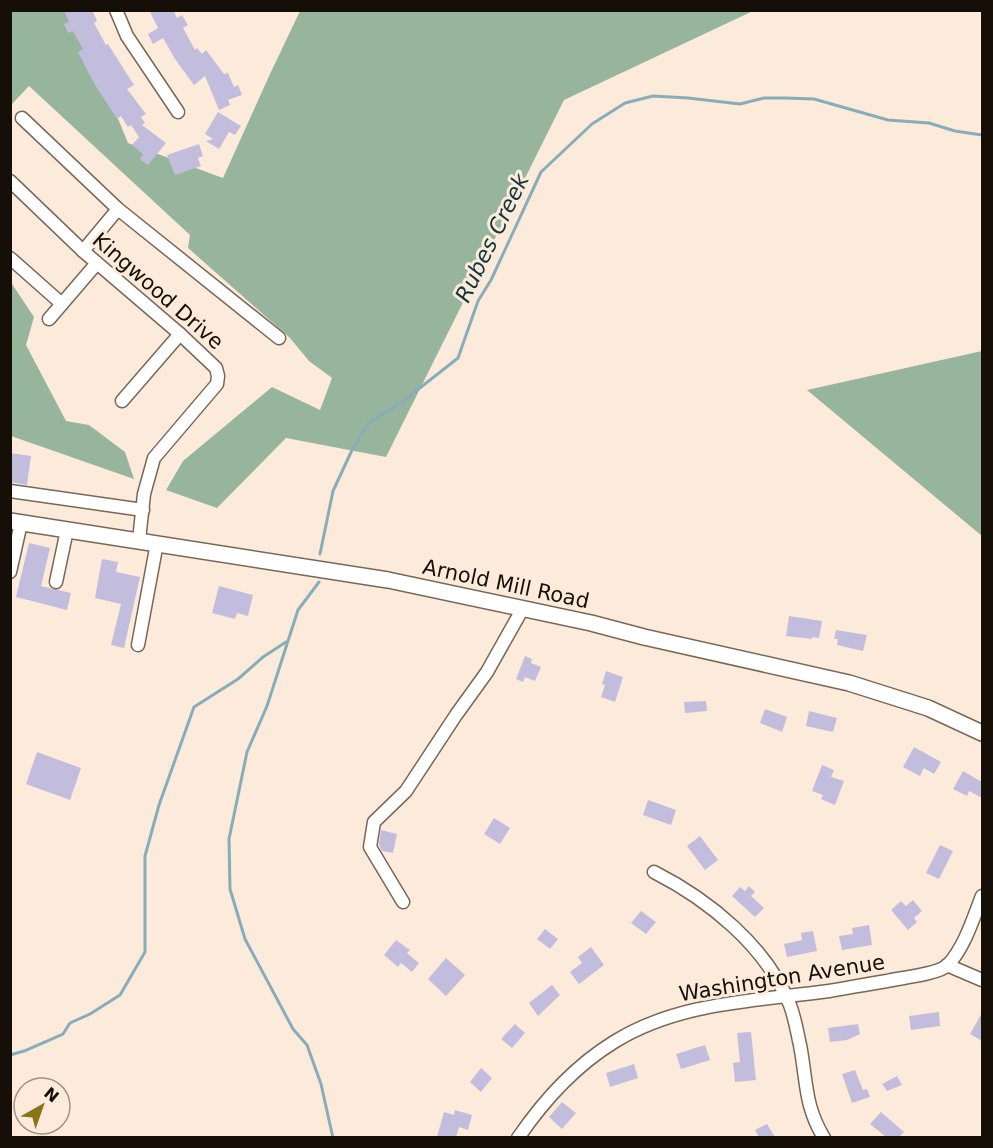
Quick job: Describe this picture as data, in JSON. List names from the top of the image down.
{
  "streets": {
    "main road": ["Arnold Mill Road"],
    "street": ["Kingwood Drive", "Washington Avenue"]
  },
  "crossings": [
    ["Kingwood Drive", "Arnold Mill Road"]
  ],
  "water": ["Rubes Creek"],
  "north": "top right"
}
